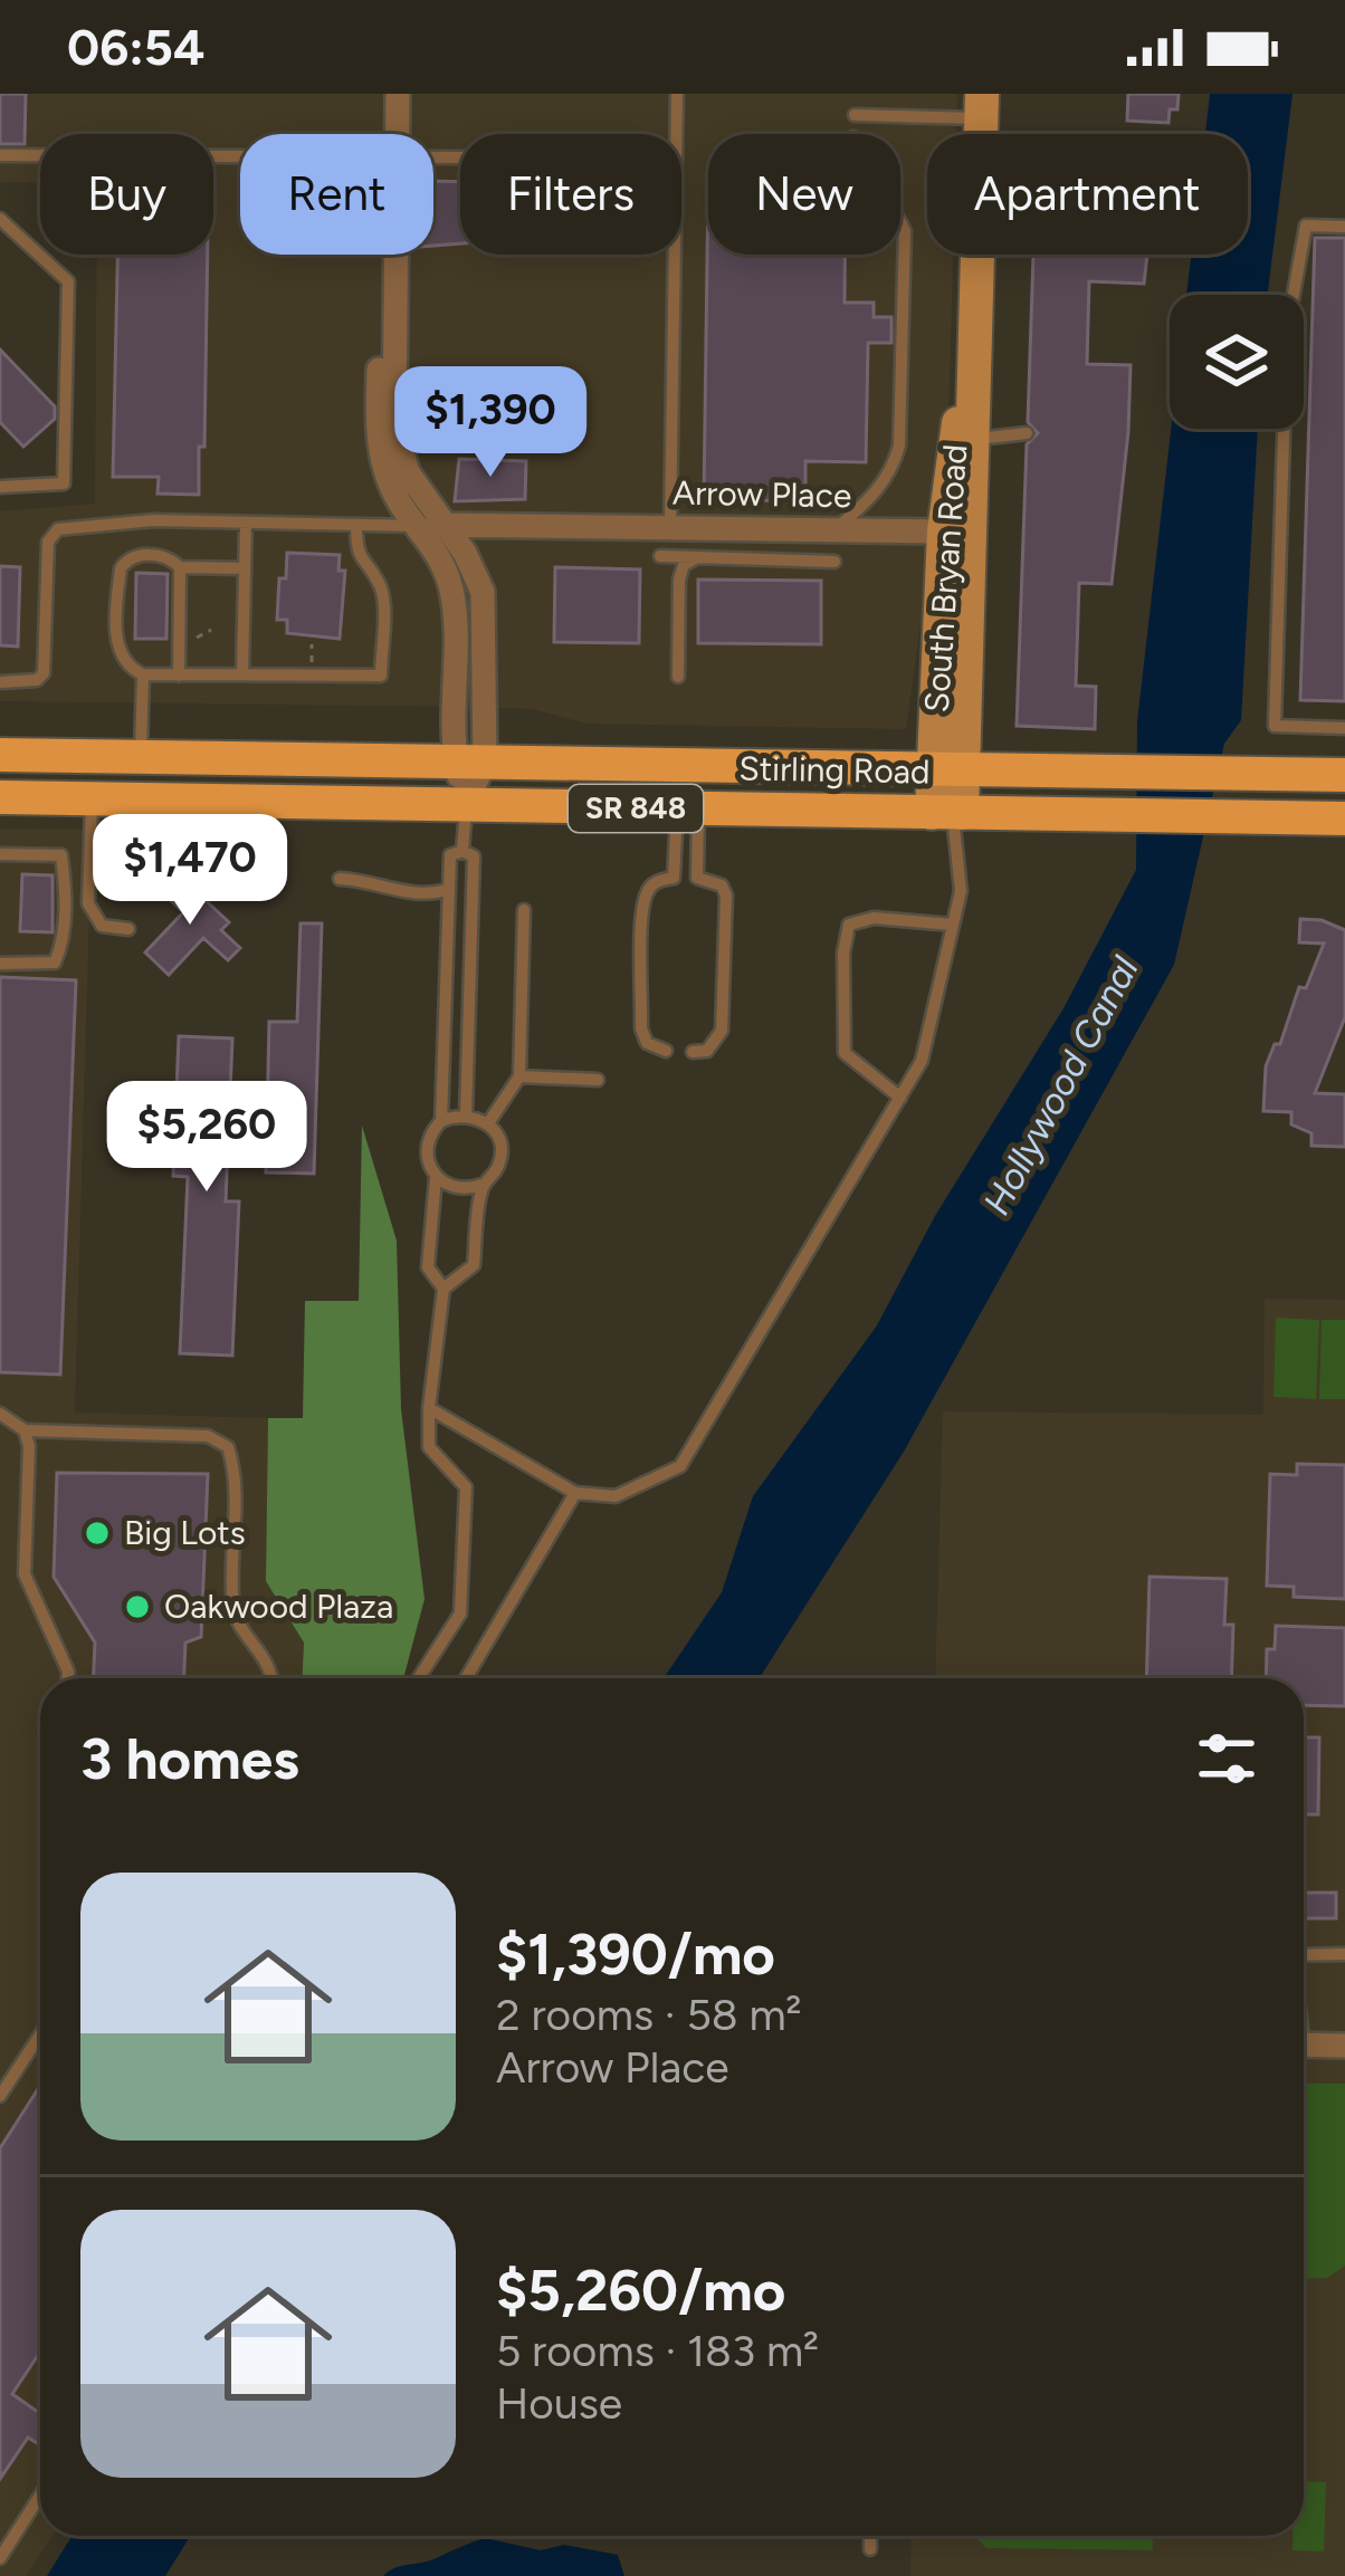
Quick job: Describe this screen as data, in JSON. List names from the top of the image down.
{
  "streets": {
    "main road": ["Stirling Road", "SR 848"],
    "street": ["Arrow Place", "South Bryan Road"]
  },
  "crossings": [
    ["Arrow Place", "South Bryan Road"],
    ["South Bryan Road", "Stirling Road"]
  ],
  "water": ["Hollywood Canal"],
  "places": ["Big Lots", "Oakwood Plaza"],
  "page": {
    "status": "06:54",
    "chip": [
      "Buy",
      "Rent",
      "Filters",
      "New",
      "Apartment"
    ],
    "price": ["$1,390", "$1,470", "$5,260"],
    "heading": "3 homes",
    "list": [
      {
        "name": "$1,390/mo",
        "note": "2 rooms · 58 m² · Arrow Place"
      },
      {
        "name": "$5,260/mo",
        "note": "5 rooms · 183 m² · House"
      }
    ]
  }
}
